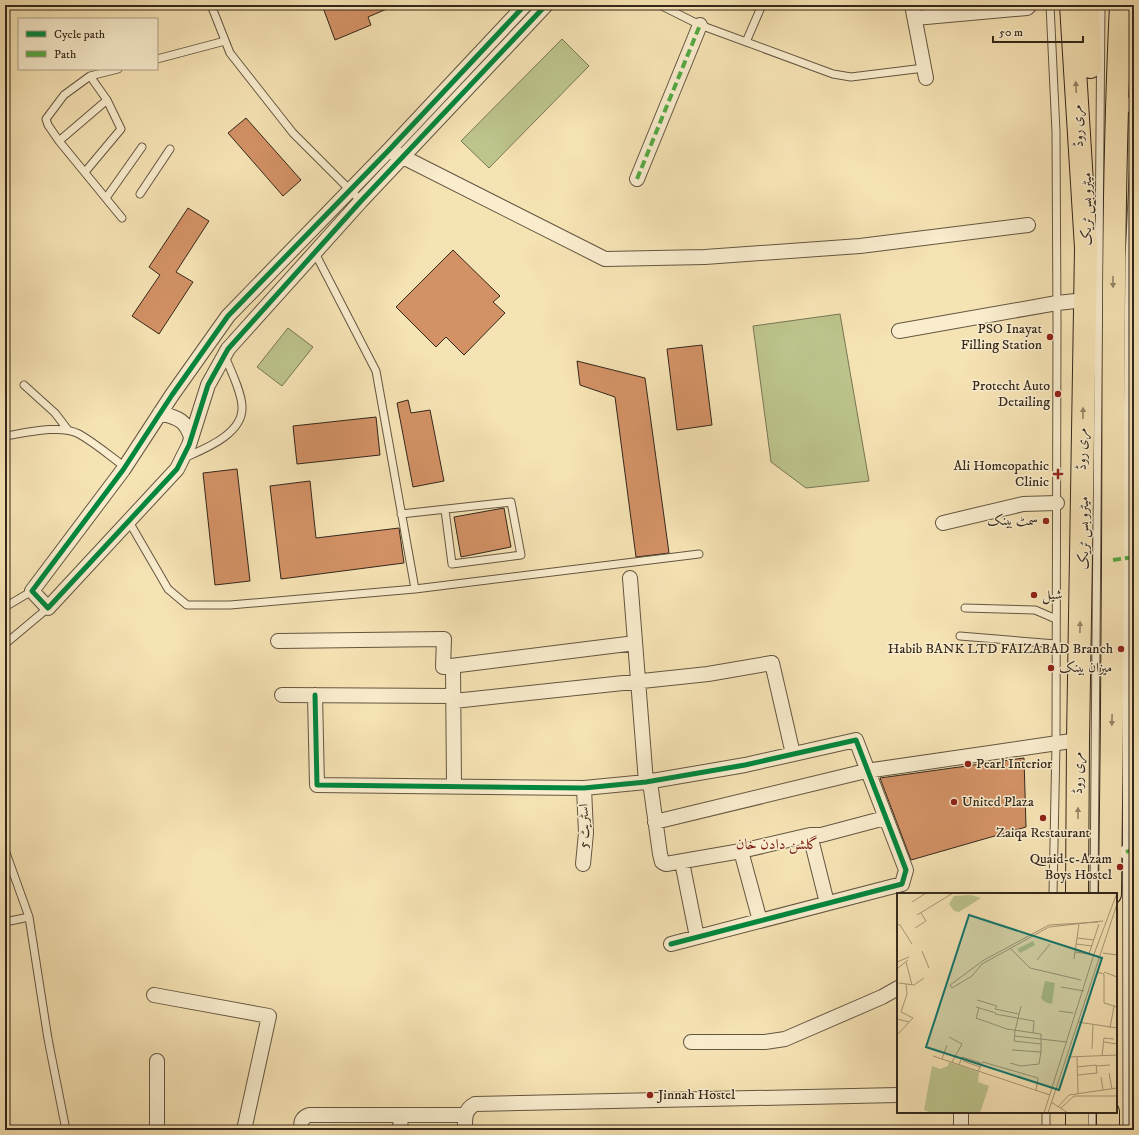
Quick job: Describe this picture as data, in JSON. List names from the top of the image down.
{
  "streets": {
    "main road": ["مری روڈ"],
    "street": ["اسٹریٹ 5"],
    "lane": ["میٹرو بس ٹریک"]
  },
  "districts": ["گلشن دادن خان"],
  "places": {
    "other": [
      "PSO Inayat Filling Station",
      "Protecht Auto Detailing",
      "سمٹ بینک",
      "شیل",
      "Habib BANK LTD FAIZABAD Branch",
      "میزان بینک",
      "Pearl Interior",
      "United Plaza",
      "Zaiqa Restaurant",
      "Quaid-e-Azam Boys Hostel",
      "Jinnah Hostel"
    ],
    "health": ["Ali Homeopathic Clinic"]
  },
  "legend": ["Cycle path", "Path"],
  "scale_bar": "50 m"
}
